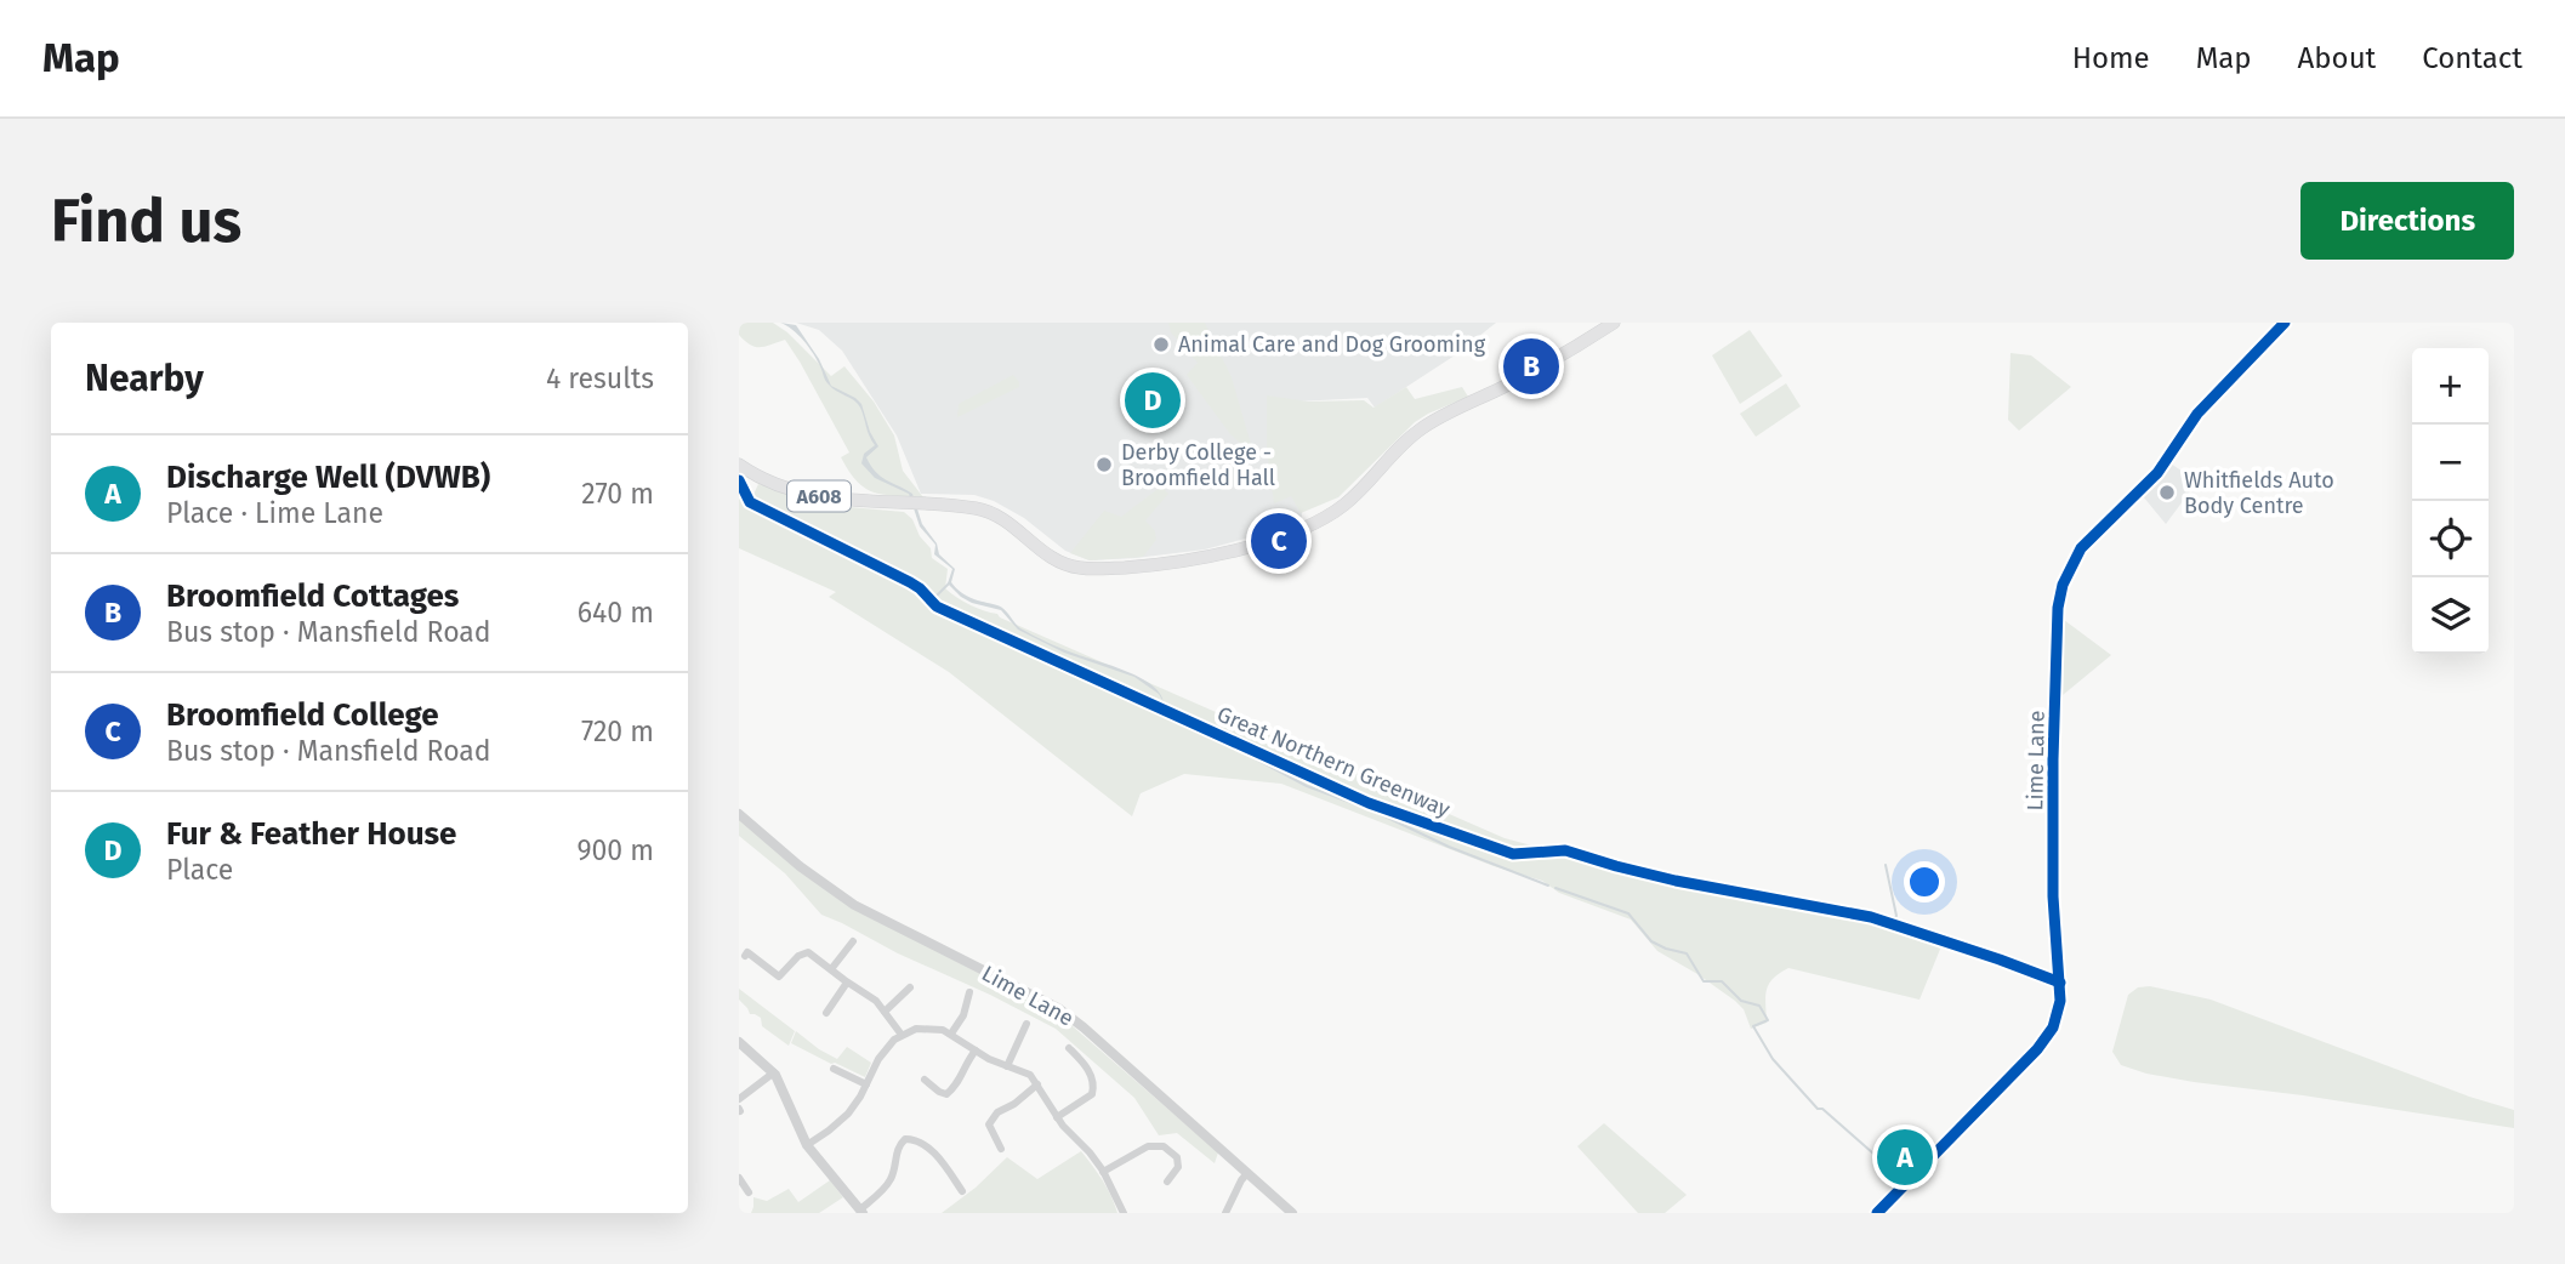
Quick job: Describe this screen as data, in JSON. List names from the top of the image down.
{
  "streets": {
    "main road": ["A608"],
    "street": ["Lime Lane"],
    "cycle path": ["Great Northern Greenway"]
  },
  "places": ["Animal Care and Dog Grooming", "Derby College - Broomfield Hall", "Whitfields Auto Body Centre"],
  "page": {
    "header": "Map",
    "nav": [
      "Home",
      "Map",
      "About",
      "Contact"
    ],
    "buttons": "Directions",
    "title": "Find us",
    "heading": ["Nearby", "4 results"],
    "pins": [
      "B",
      "D",
      "C",
      "A"
    ],
    "map_buttons": ["+", "−"],
    "list": [
      {
        "mark": "A",
        "name": "Discharge Well (DVWB)",
        "note": "Place · Lime Lane",
        "value": "270 m"
      },
      {
        "mark": "B",
        "name": "Broomfield Cottages",
        "note": "Bus stop · Mansfield Road",
        "value": "640 m"
      },
      {
        "mark": "C",
        "name": "Broomfield College",
        "note": "Bus stop · Mansfield Road",
        "value": "720 m"
      },
      {
        "mark": "D",
        "name": "Fur & Feather House",
        "note": "Place",
        "value": "900 m"
      }
    ]
  }
}
